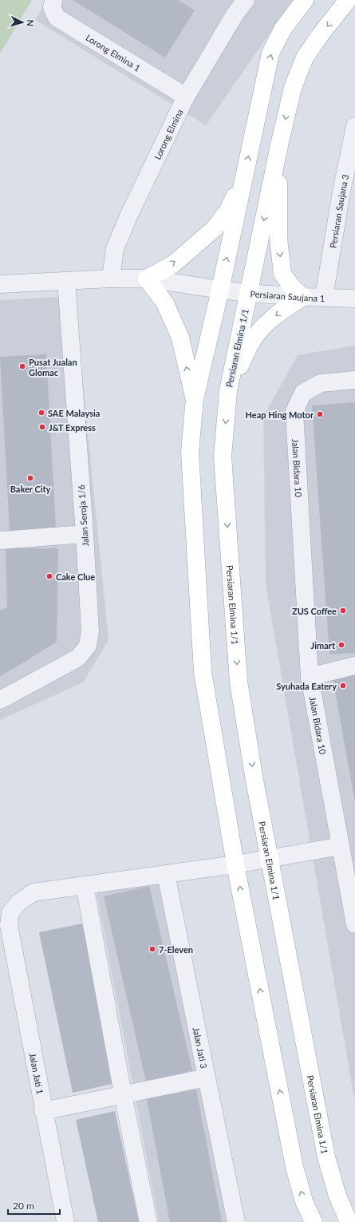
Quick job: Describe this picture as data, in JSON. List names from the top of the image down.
{
  "streets": {
    "main road": ["Persiaran Elmina 1/1"],
    "street": [
      "Lorong Elmina 1",
      "Lorong Elmina",
      "Persiaran Saujana 3",
      "Persiaran Saujana 1",
      "Jalan Bidara 10",
      "Jalan Seroja 1/6",
      "Jalan Jati 3",
      "Jalan Jati 1"
    ]
  },
  "crossings": [
    ["Lorong Elmina 1", "Lorong Elmina"],
    ["Persiaran Saujana 3", "Persiaran Saujana 1"],
    ["Persiaran Saujana 1", "Persiaran Elmina 1/1"]
  ],
  "places": [
    "Pusat Jualan Glomac",
    "SAE Malaysia",
    "Heap Hing Motor",
    "J&T Express",
    "Baker City",
    "Cake Clue",
    "ZUS Coffee",
    "Jimart",
    "Syuhada Eatery",
    "7-Eleven"
  ],
  "scale_bar": "20 m",
  "north": "right"
}
